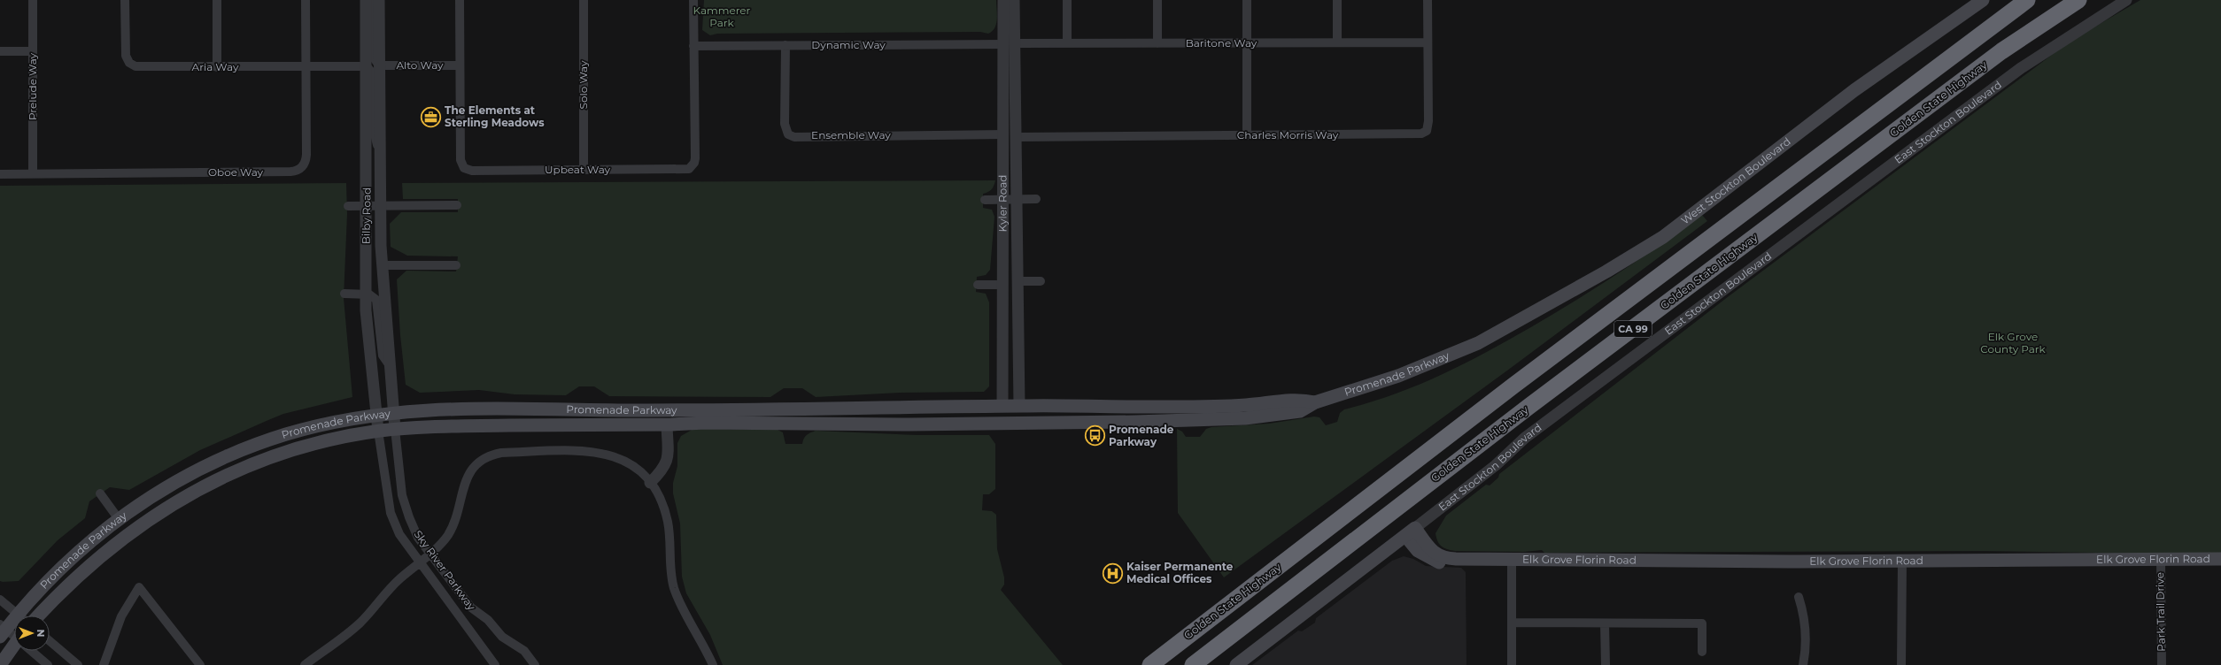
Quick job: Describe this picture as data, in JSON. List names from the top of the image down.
{
  "streets": {
    "highway": ["Golden State Highway", "CA 99"],
    "main road": [
      "East Stockton Boulevard",
      "West Stockton Boulevard",
      "Promenade Parkway",
      "Elk Grove Florin Road"
    ],
    "street": [
      "Baritone Way",
      "Dynamic Way",
      "Alto Way",
      "Aria Way",
      "Solo Way",
      "Prelude Way",
      "Ensemble Way",
      "Charles Morris Way",
      "Upbeat Way",
      "Oboe Way",
      "Kyler Road",
      "Bilby Road",
      "Sky River Parkway",
      "Park Trail Drive"
    ]
  },
  "crossings": [
    ["Baritone Way", "Dynamic Way"],
    ["Baritone Way", "Charles Morris Way"],
    ["Baritone Way", "Kyler Road"],
    ["Dynamic Way", "Ensemble Way"],
    ["Dynamic Way", "Upbeat Way"],
    ["Dynamic Way", "Kyler Road"],
    ["Alto Way", "Upbeat Way"],
    ["Alto Way", "Bilby Road"],
    ["Aria Way", "Oboe Way"],
    ["Aria Way", "Bilby Road"],
    ["Solo Way", "Upbeat Way"],
    ["Prelude Way", "Oboe Way"],
    ["East Stockton Boulevard", "Elk Grove Florin Road"],
    ["Ensemble Way", "Kyler Road"],
    ["Charles Morris Way", "Kyler Road"],
    ["West Stockton Boulevard", "Promenade Parkway"],
    ["Kyler Road", "Promenade Parkway"],
    ["Bilby Road", "Promenade Parkway"],
    ["Bilby Road", "Sky River Parkway"],
    ["Promenade Parkway", "Sky River Parkway"],
    ["Elk Grove Florin Road", "Park Trail Drive"]
  ],
  "parks": ["Kammerer Park", "Elk Grove County Park"],
  "places": {
    "office": ["The Elements at Sterling Meadows"],
    "bus stop": ["Promenade Parkway"],
    "hospital": ["Kaiser Permanente Medical Offices"]
  },
  "north": "right"
}
